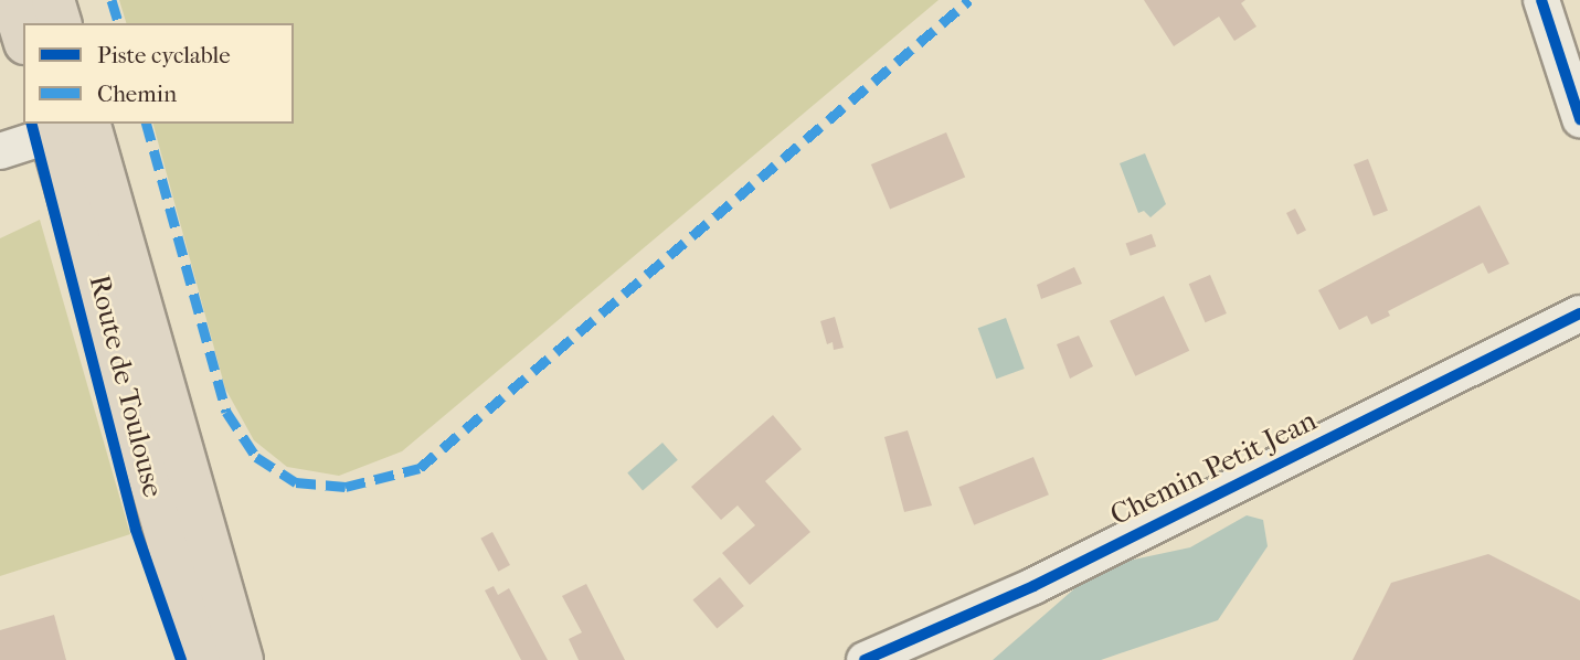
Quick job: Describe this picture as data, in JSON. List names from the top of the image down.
{
  "streets": {
    "main road": ["Route de Toulouse"],
    "street": ["Chemin Petit Jean"]
  },
  "legend": ["Piste cyclable", "Chemin"]
}
